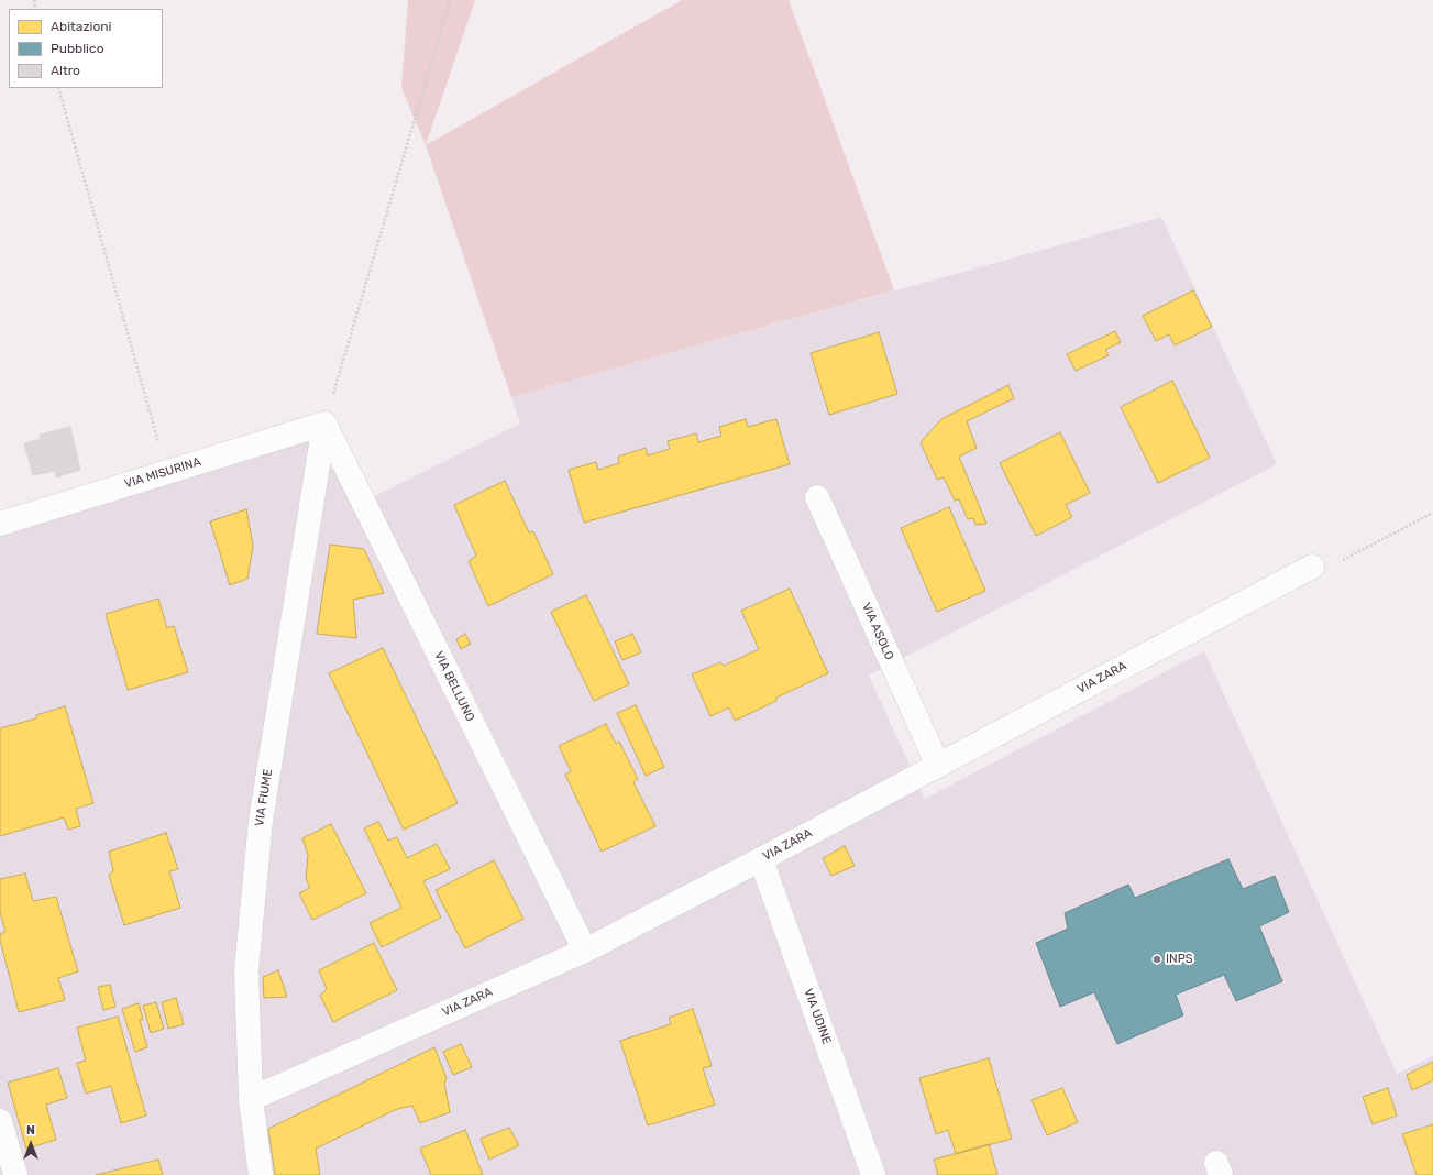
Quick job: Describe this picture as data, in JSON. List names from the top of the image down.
{
  "streets": {
    "street": [
      "VIA MISURINA",
      "VIA ASOLO",
      "VIA ZARA",
      "VIA BELLUNO",
      "VIA FIUME",
      "VIA UDINE"
    ]
  },
  "crossings": [
    ["VIA MISURINA", "VIA BELLUNO"],
    ["VIA MISURINA", "VIA FIUME"],
    ["VIA ASOLO", "VIA ZARA"],
    ["VIA ZARA", "VIA BELLUNO"],
    ["VIA ZARA", "VIA FIUME"],
    ["VIA ZARA", "VIA UDINE"],
    ["VIA BELLUNO", "VIA FIUME"]
  ],
  "places": ["INPS"],
  "legend": ["Abitazioni", "Pubblico", "Altro"],
  "north": "top"
}
